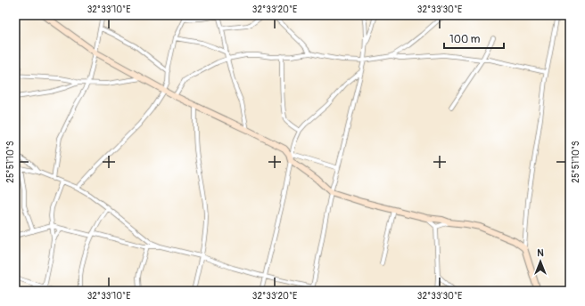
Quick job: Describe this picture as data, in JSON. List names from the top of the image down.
{
  "scale_bar": "100 m",
  "north": "top",
  "coordinates": [
    "32°33'10\"E",
    "32°33'20\"E",
    "32°33'30\"E",
    "25°51'10\"S"
  ]
}
